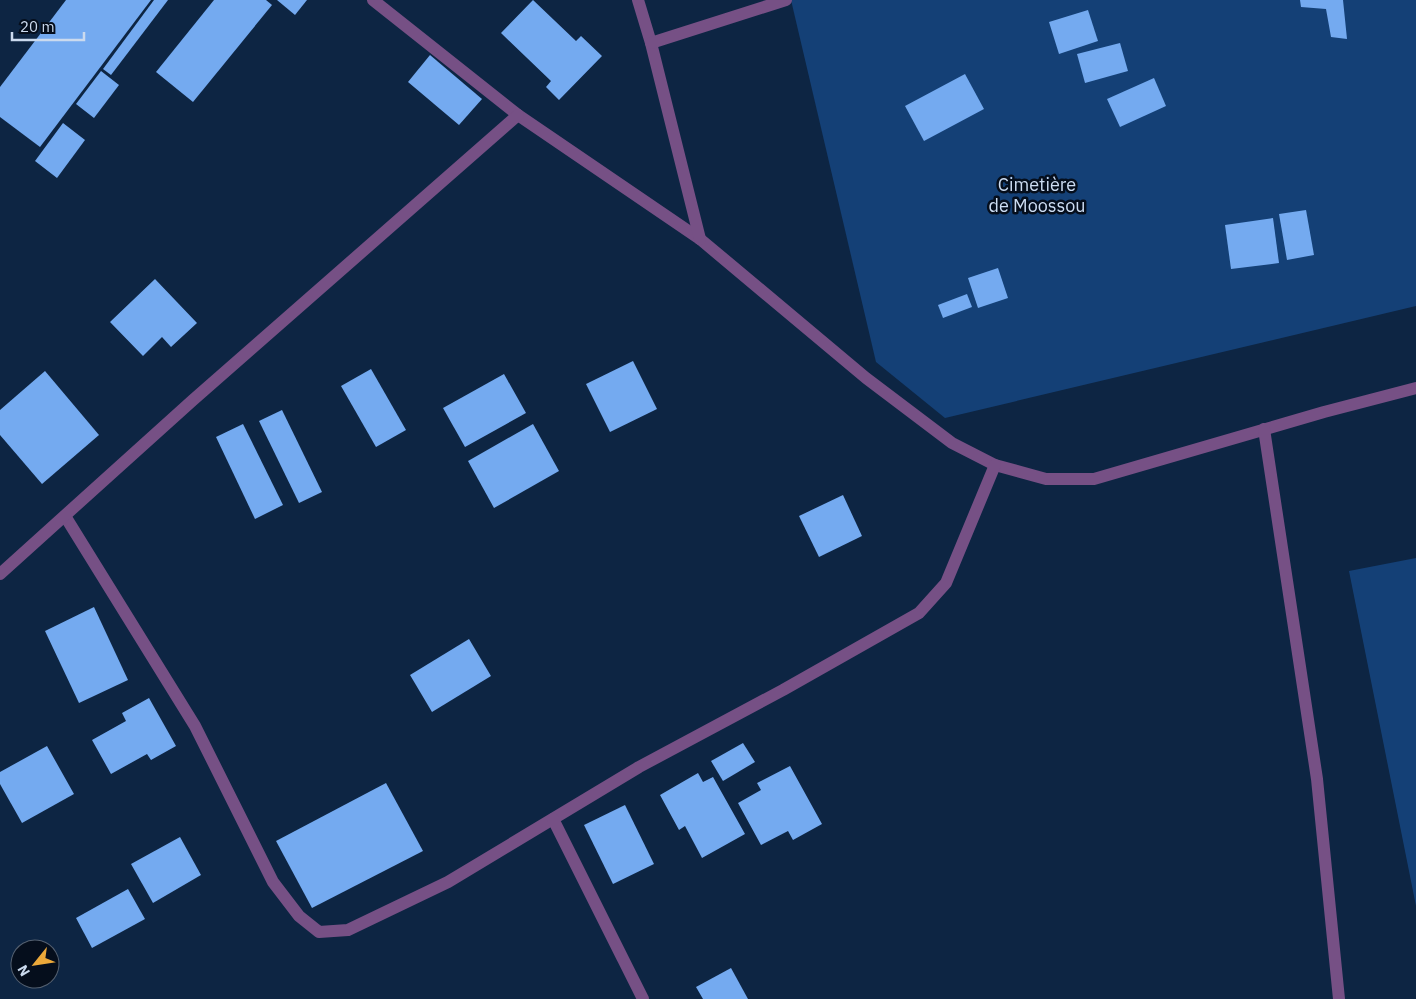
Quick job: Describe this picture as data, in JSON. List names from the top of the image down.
{
  "parks": ["Cimetière de Moossou"],
  "scale_bar": "20 m",
  "north": "bottom left"
}
